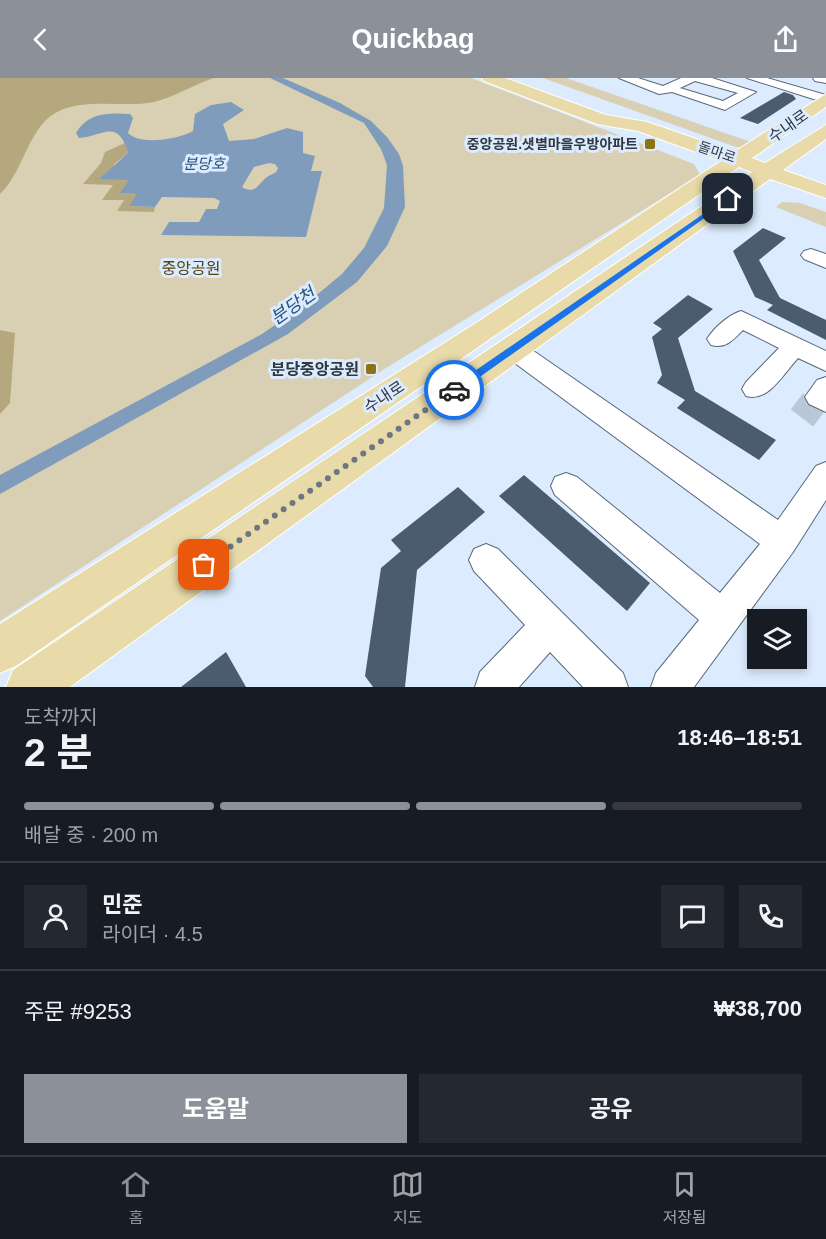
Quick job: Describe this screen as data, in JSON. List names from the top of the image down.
{
  "streets": {
    "main road": ["수내로", "돌마로"]
  },
  "crossings": [
    ["수내로", "돌마로"]
  ],
  "water": ["분당호", "분당천"],
  "parks": ["중앙공원"],
  "places": {
    "transit": ["중앙공원.샛별마을우방아파트", "분당중앙공원"]
  },
  "page": {
    "header": "Quickbag",
    "heading": ["2 분", "도착까지", "18:46–18:51"],
    "panel": [
      "민준",
      "라이더 · 4.5",
      "주문 #9253",
      "₩38,700"
    ],
    "bar": "배달 중 · 200 m",
    "buttons": ["도움말", "공유"],
    "tabs": ["홈", "지도", "저장됨"]
  }
}
